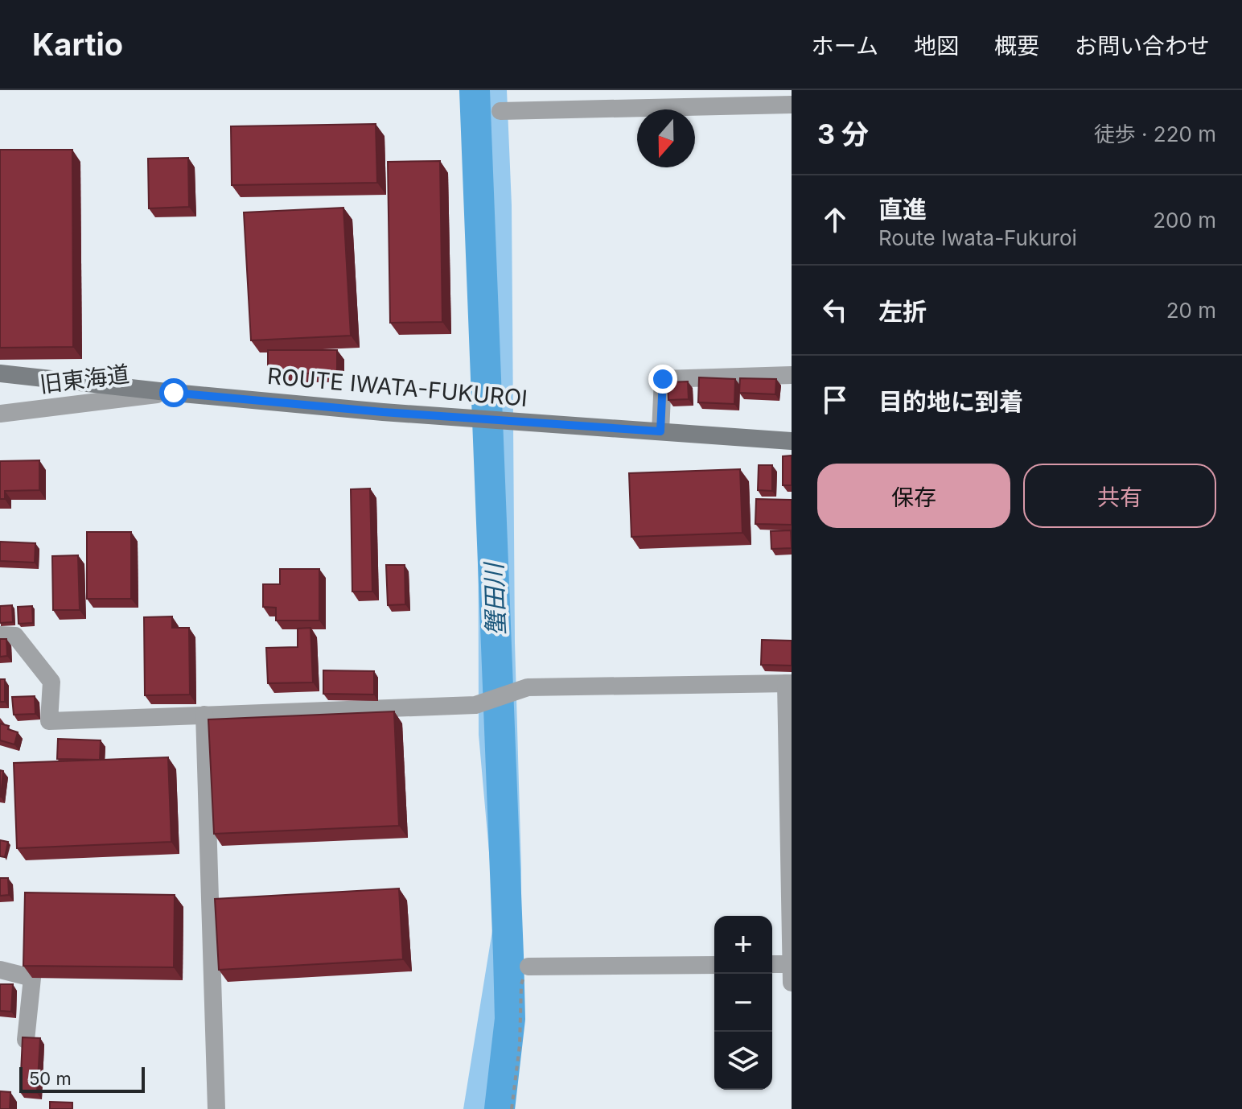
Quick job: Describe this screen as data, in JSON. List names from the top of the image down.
{
  "streets": {
    "main road": ["ROUTE IWATA-FUKUROI"],
    "street": ["旧東海道"]
  },
  "crossings": [
    ["旧東海道", "ROUTE IWATA-FUKUROI"]
  ],
  "water": ["蟹田川"],
  "scale_bar": "50 m",
  "north": "bottom",
  "page": {
    "header": "Kartio",
    "nav": [
      "ホーム",
      "地図",
      "概要",
      "お問い合わせ"
    ],
    "heading": ["3 分", "徒歩 · 220 m"],
    "list": [
      ["直進", "Route Iwata-Fukuroi", "200 m"],
      ["左折", "20 m"],
      "目的地に到着"
    ],
    "buttons": ["保存", "共有"],
    "map_buttons": ["+", "−"],
    "scale": "50 m"
  }
}
